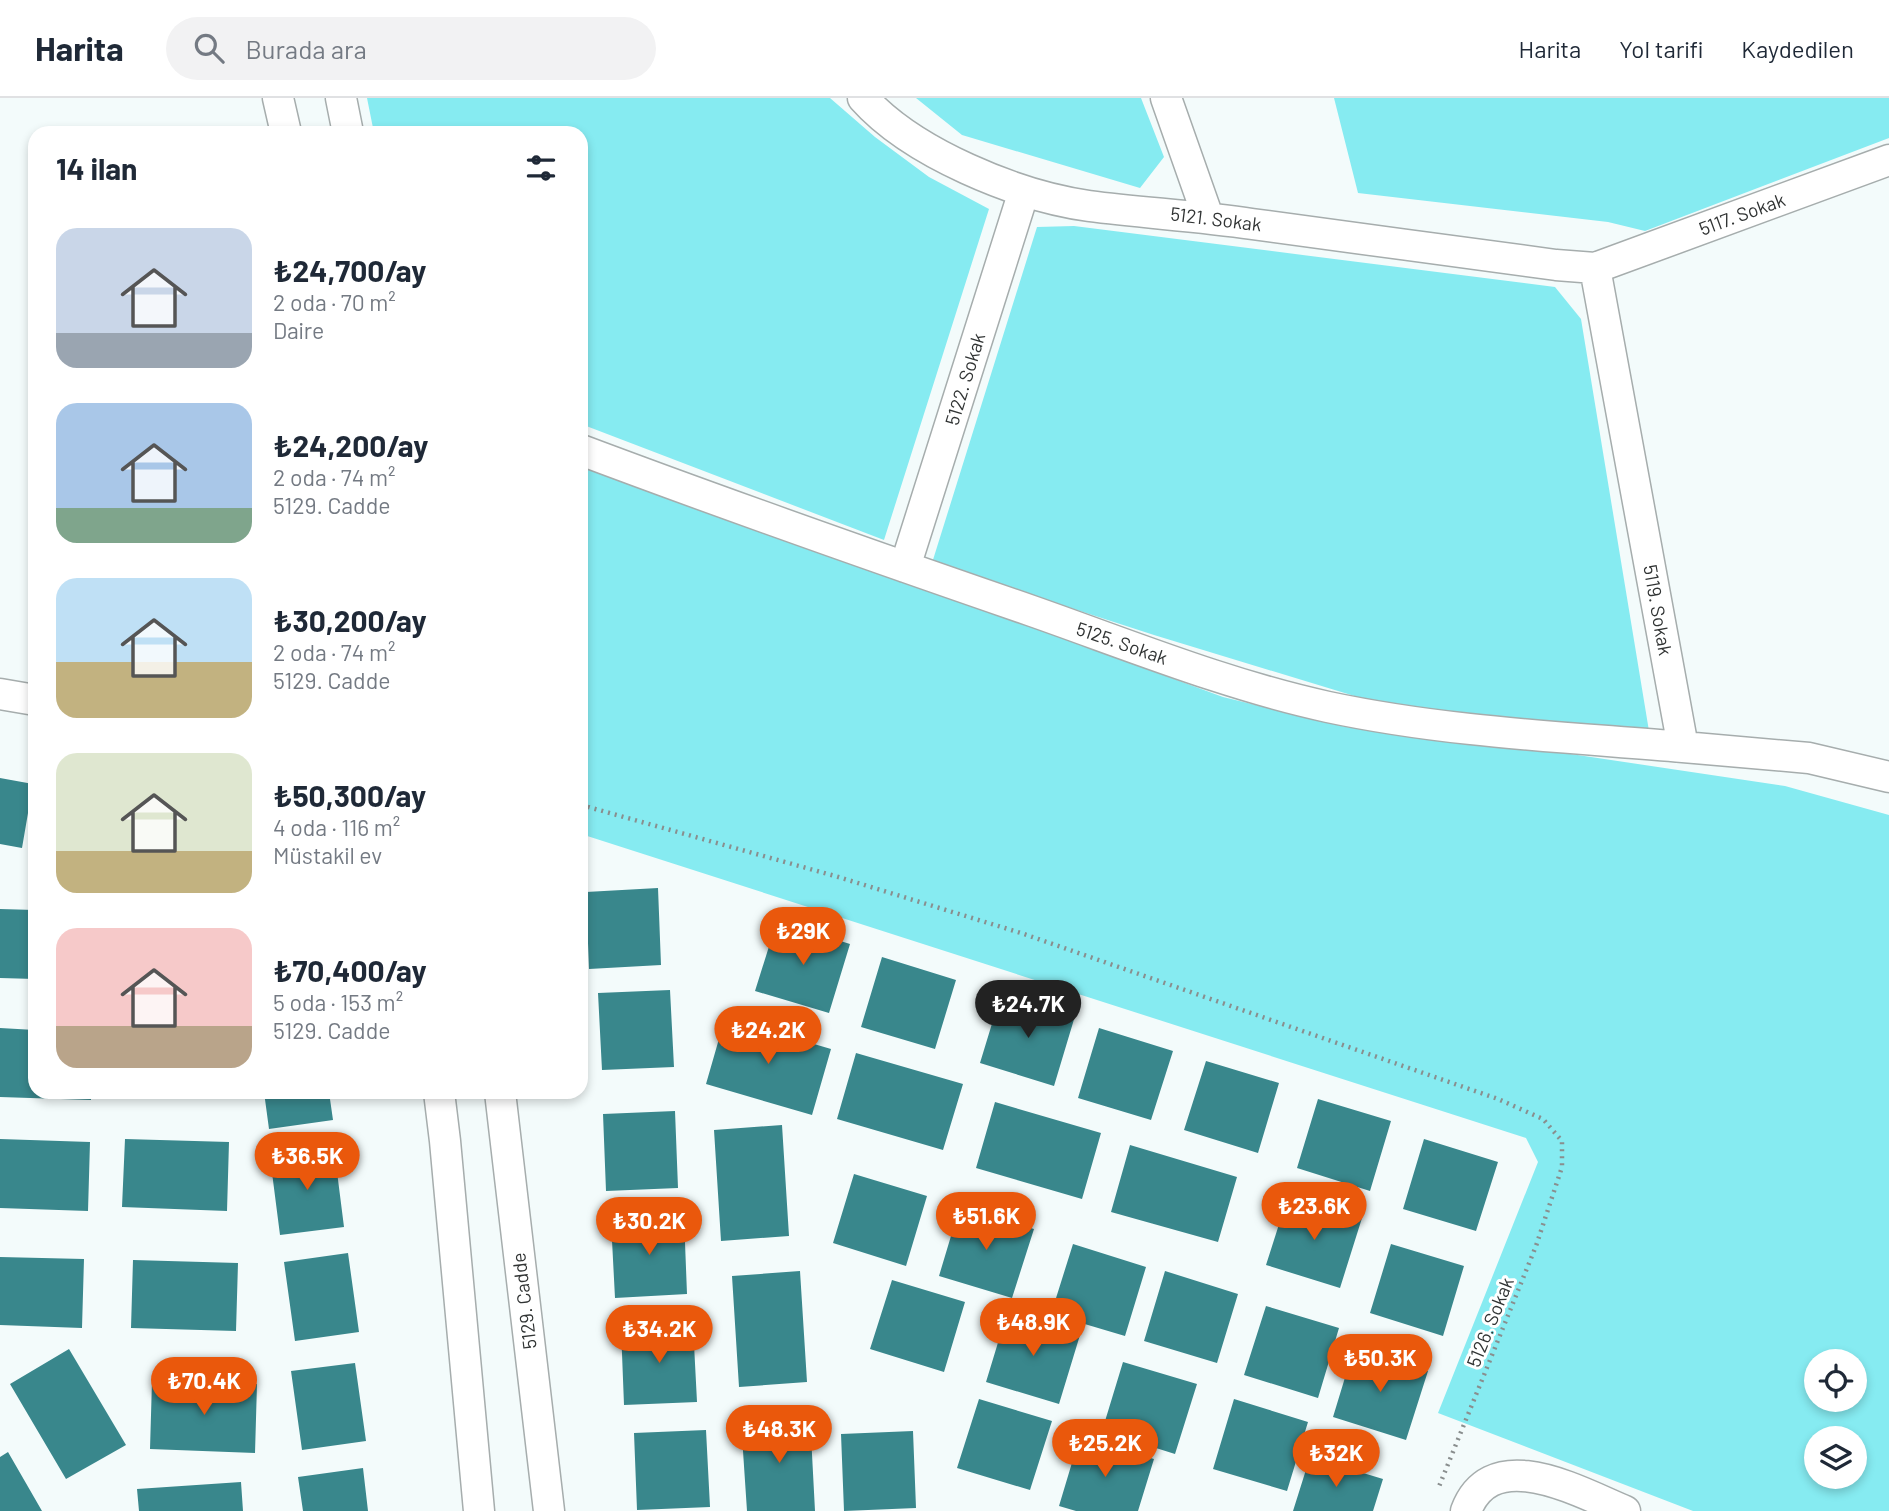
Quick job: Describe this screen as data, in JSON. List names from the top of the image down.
{
  "streets": {
    "street": [
      "5117. Sokak",
      "5121. Sokak",
      "5122. Sokak",
      "5119. Sokak",
      "5125. Sokak",
      "5129. Cadde"
    ],
    "path": ["5126. Sokak"]
  },
  "crossings": [
    ["5117. Sokak", "5121. Sokak"],
    ["5117. Sokak", "5119. Sokak"],
    ["5121. Sokak", "5122. Sokak"],
    ["5121. Sokak", "5119. Sokak"],
    ["5122. Sokak", "5125. Sokak"],
    ["5119. Sokak", "5125. Sokak"]
  ],
  "page": {
    "header": "Harita",
    "search": "Burada ara",
    "nav": ["Harita", "Yol tarifi", "Kaydedilen"],
    "heading": "14 ilan",
    "list": [
      {
        "name": "₺24,700/ay",
        "note": "2 oda · 70 m² · Daire"
      },
      {
        "name": "₺24,200/ay",
        "note": "2 oda · 74 m² · 5129. Cadde"
      },
      {
        "name": "₺30,200/ay",
        "note": "2 oda · 74 m² · 5129. Cadde"
      },
      {
        "name": "₺50,300/ay",
        "note": "4 oda · 116 m² · Müstakil ev"
      },
      {
        "name": "₺70,400/ay",
        "note": "5 oda · 153 m² · 5129. Cadde"
      }
    ],
    "price": [
      "₺29K",
      "₺24.7K",
      "₺24.2K",
      "₺36.5K",
      "₺23.6K",
      "₺51.6K",
      "₺30.2K",
      "₺48.9K",
      "₺34.2K",
      "₺50.3K",
      "₺70.4K",
      "₺48.3K",
      "₺25.2K",
      "₺32K"
    ]
  }
}
